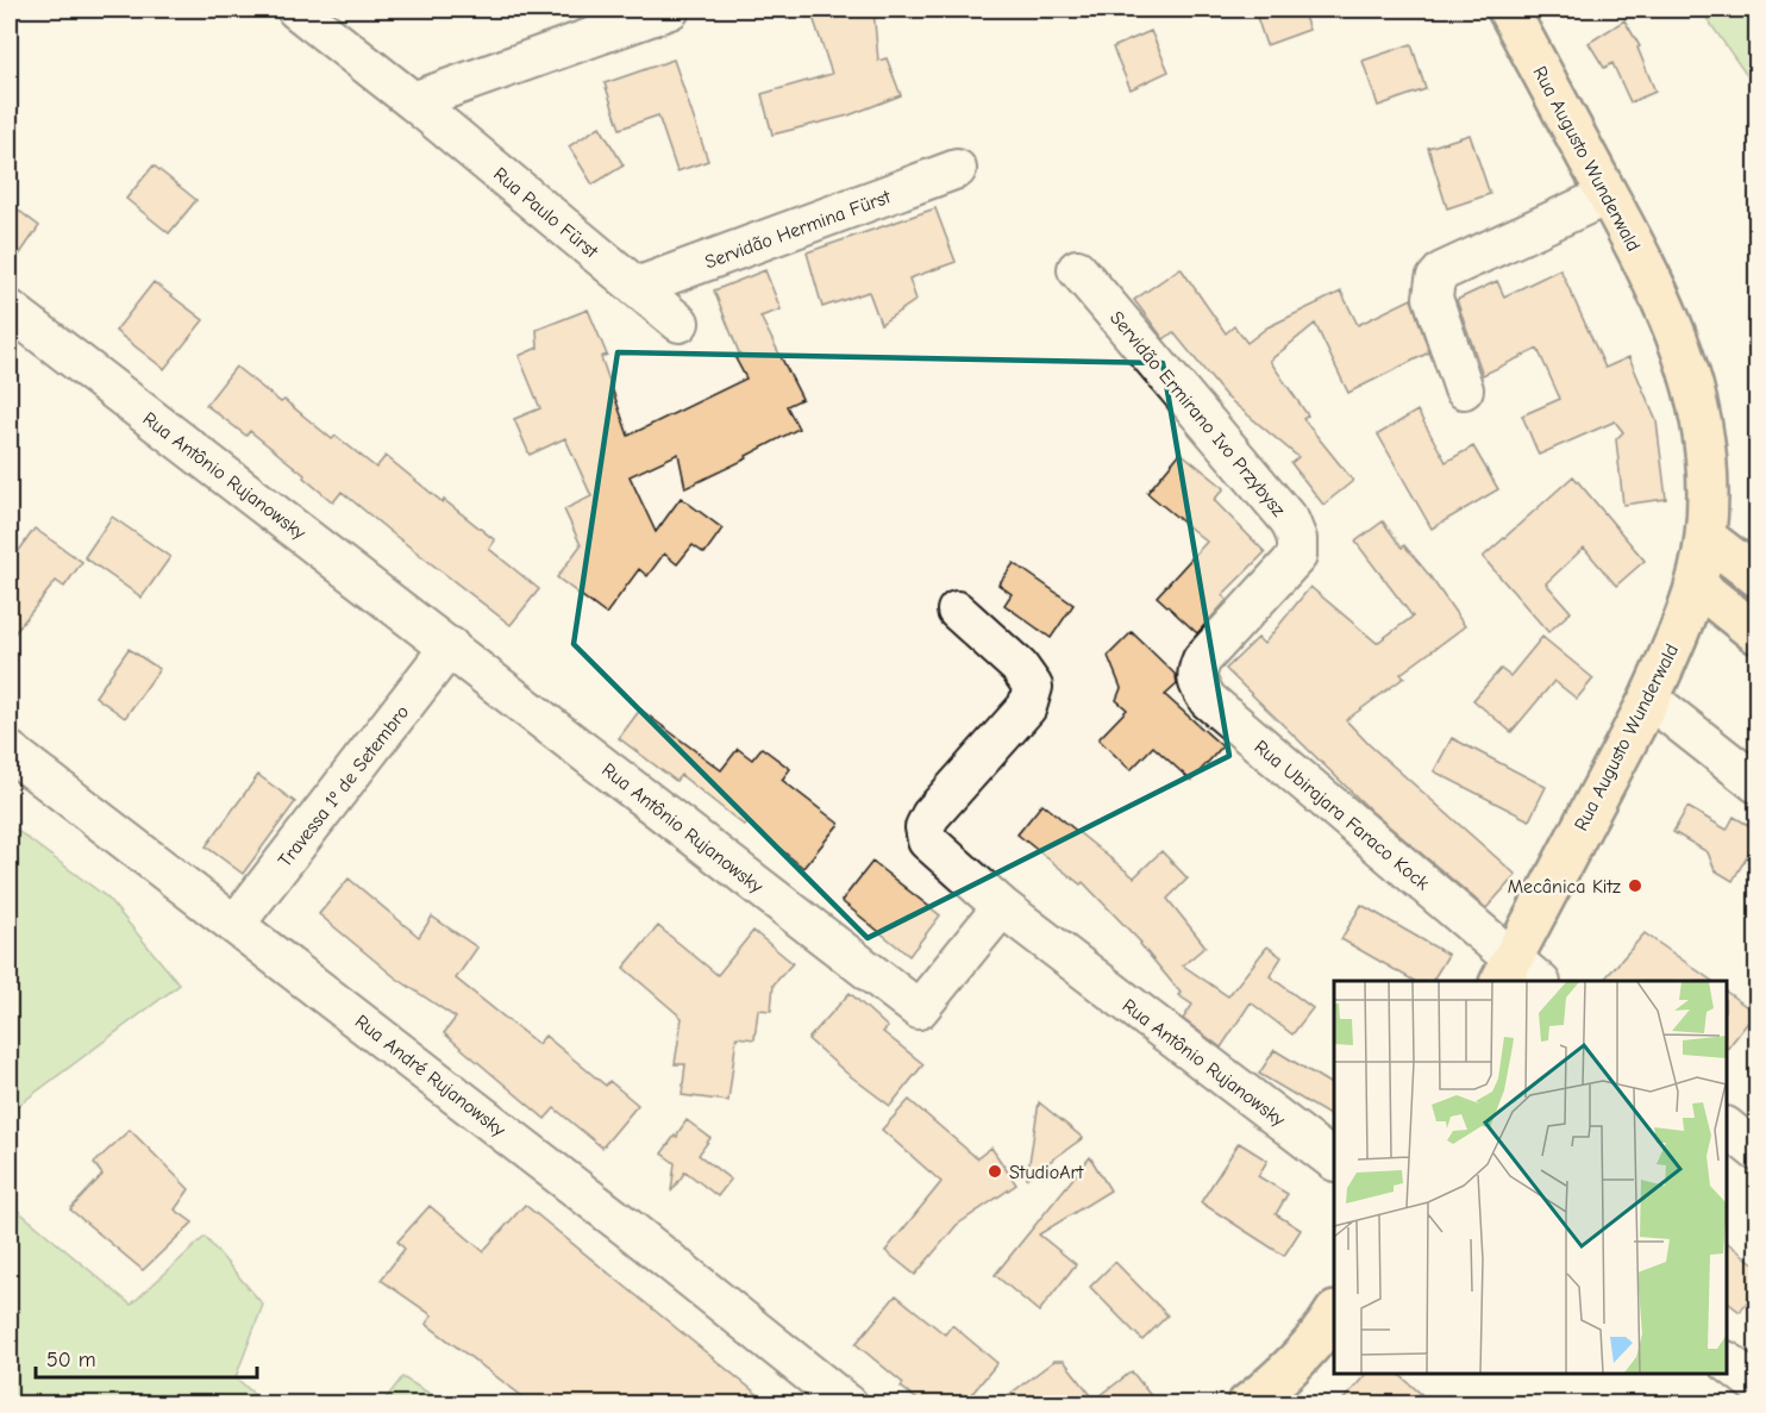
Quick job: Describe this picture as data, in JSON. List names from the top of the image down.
{
  "streets": {
    "main road": ["Rua Augusto Wunderwald"],
    "street": [
      "Rua Paulo Fürst",
      "Servidão Hermina Fürst",
      "Servidão Ermirano Ivo Przybysz",
      "Rua Antônio Rujanowsky",
      "Travessa 1º de Setembro",
      "Rua Ubirajara Faraco Kock",
      "Rua André Rujanowsky"
    ]
  },
  "crossings": [
    ["Rua Augusto Wunderwald", "Rua Ubirajara Faraco Kock"],
    ["Rua Paulo Fürst", "Servidão Hermina Fürst"],
    ["Servidão Ermirano Ivo Przybysz", "Rua Ubirajara Faraco Kock"],
    ["Rua Antônio Rujanowsky", "Travessa 1º de Setembro"],
    ["Travessa 1º de Setembro", "Rua André Rujanowsky"]
  ],
  "places": ["Mecânica Kitz", "StudioArt"],
  "scale_bar": "50 m"
}
